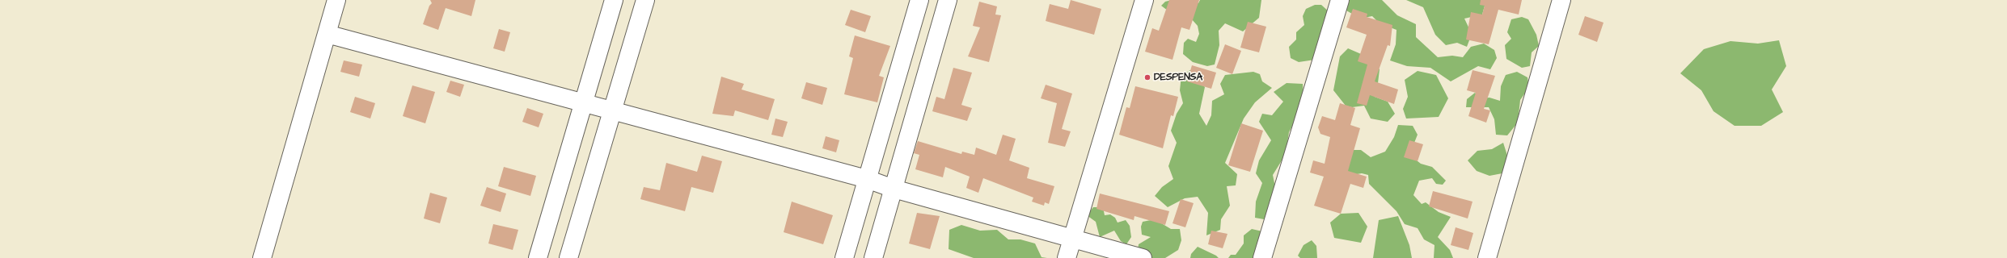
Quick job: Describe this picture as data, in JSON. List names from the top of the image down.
{
  "places": ["DESPENSA"]
}
